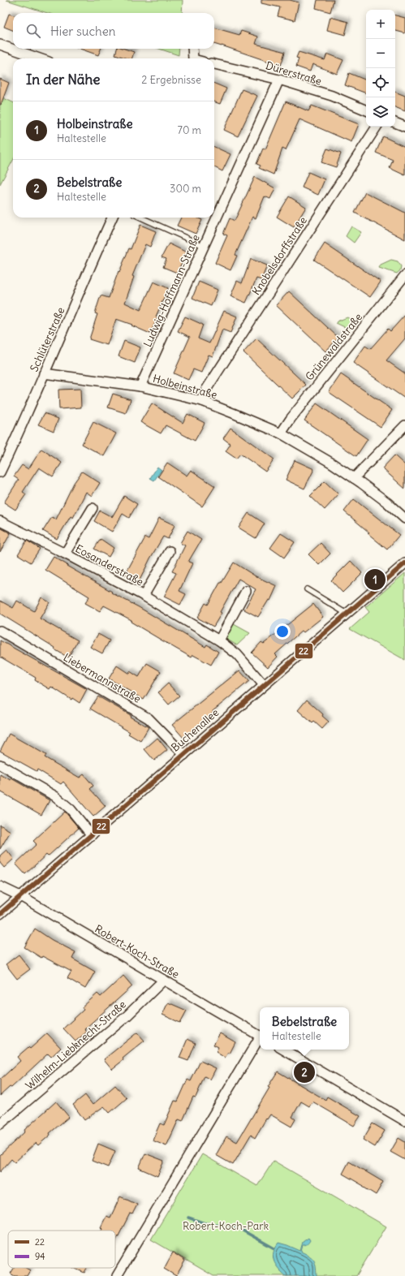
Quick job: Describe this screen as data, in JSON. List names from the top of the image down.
{
  "streets": {
    "street": [
      "Dürerstraße",
      "Knobelsdorffstraße",
      "Ludwig-Hoffmann-Straße",
      "Schlüterstraße",
      "Grünewaldstraße",
      "Holbeinstraße",
      "Eosanderstraße",
      "Liebermannstraße",
      "Buchenallee",
      "Robert-Koch-Straße",
      "Wilhelm-Liebknecht-Straße"
    ]
  },
  "crossings": [
    ["Dürerstraße", "Ludwig-Hoffmann-Straße"],
    ["Knobelsdorffstraße", "Holbeinstraße"],
    ["Ludwig-Hoffmann-Straße", "Holbeinstraße"],
    ["Schlüterstraße", "Holbeinstraße"],
    ["Grünewaldstraße", "Holbeinstraße"],
    ["Eosanderstraße", "Buchenallee"],
    ["Liebermannstraße", "Buchenallee"],
    ["Buchenallee", "Robert-Koch-Straße"],
    ["Robert-Koch-Straße", "Wilhelm-Liebknecht-Straße"]
  ],
  "parks": ["Robert-Koch-Park"],
  "lines": ["transit line 22"],
  "legend": ["22", "94"],
  "page": {
    "map_buttons": ["+", "−"],
    "search": "Hier suchen",
    "heading": ["In der Nähe", "2 Ergebnisse"],
    "list": [
      {
        "mark": "1",
        "name": "Holbeinstraße",
        "note": "Haltestelle",
        "value": "70 m"
      },
      {
        "mark": "2",
        "name": "Bebelstraße",
        "note": "Haltestelle",
        "value": "300 m"
      }
    ],
    "pins": ["1", "2"],
    "popup": ["Bebelstraße", "Haltestelle"]
  }
}
